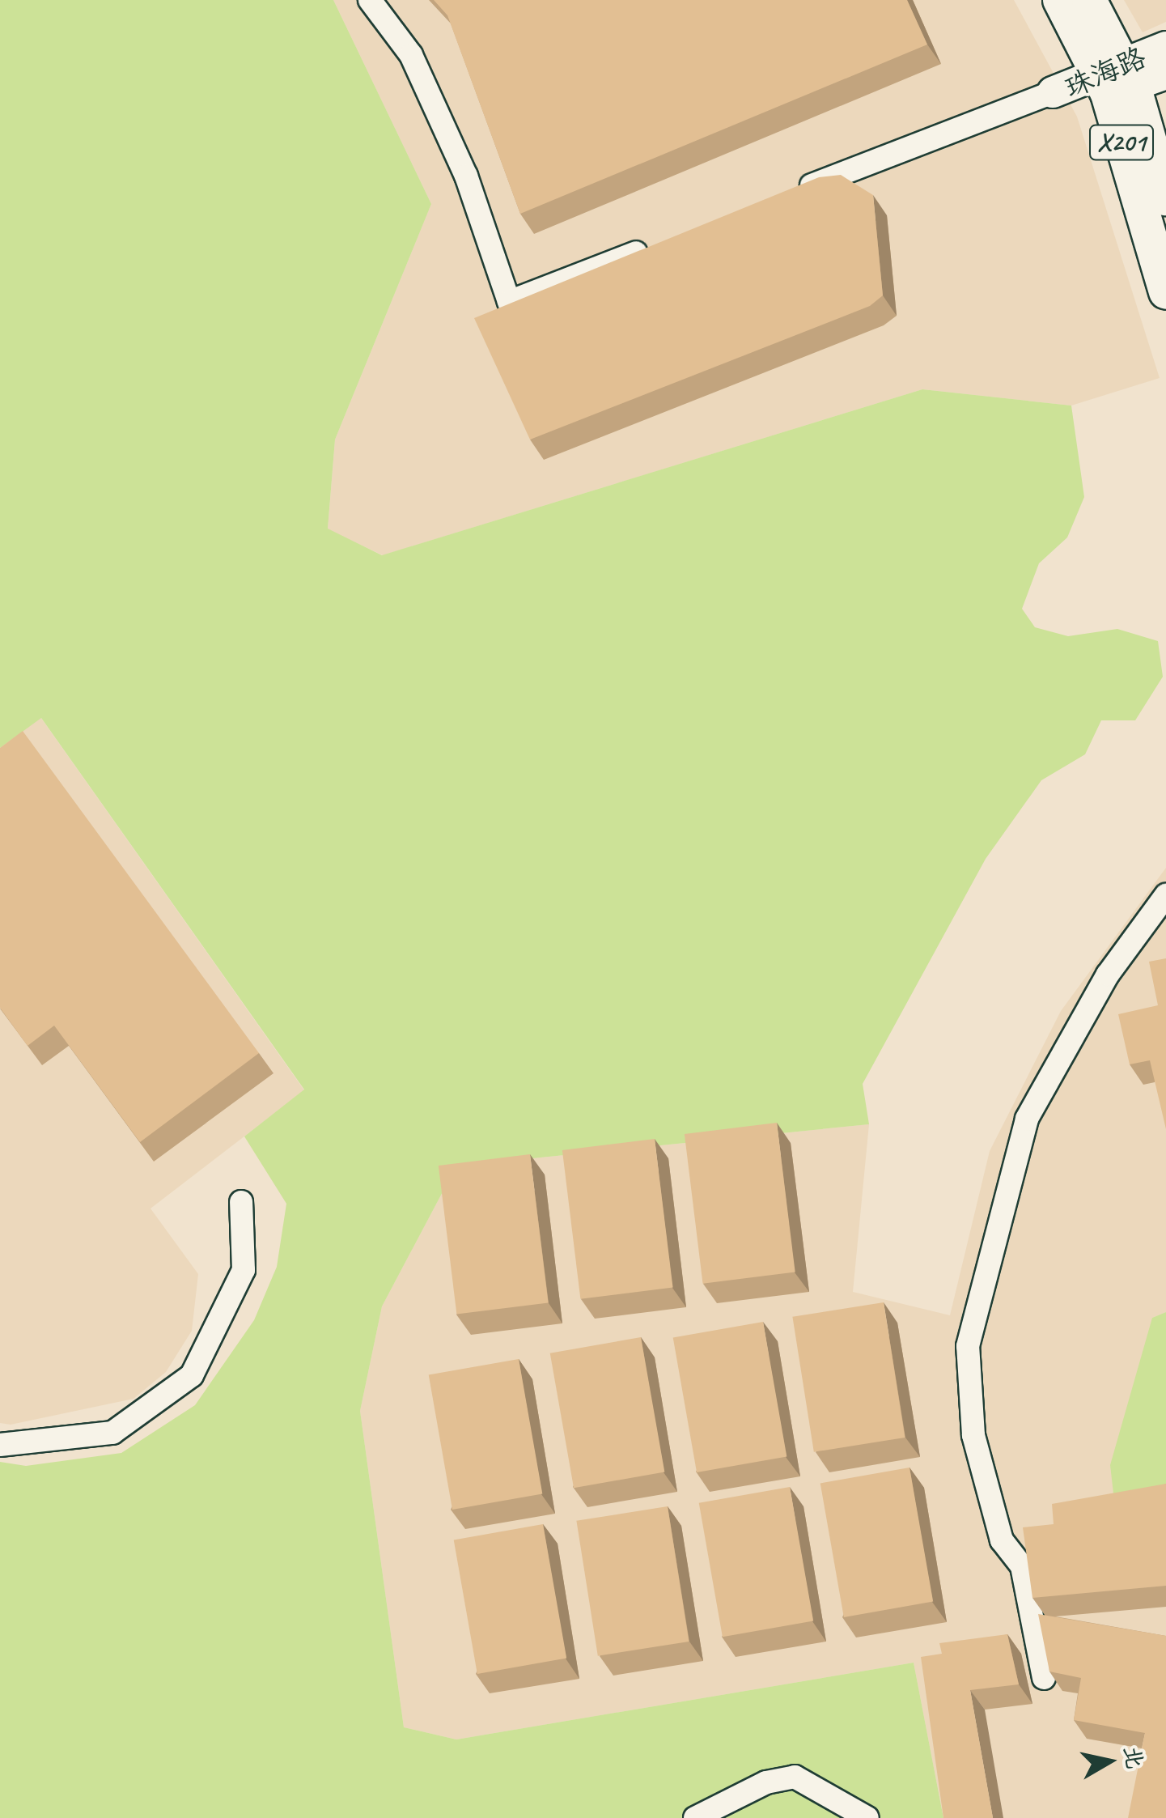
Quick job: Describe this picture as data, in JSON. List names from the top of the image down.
{
  "streets": {
    "main road": ["珠海路", "X201"]
  },
  "crossings": [
    ["珠海路", "X201"]
  ],
  "north": "right"
}
